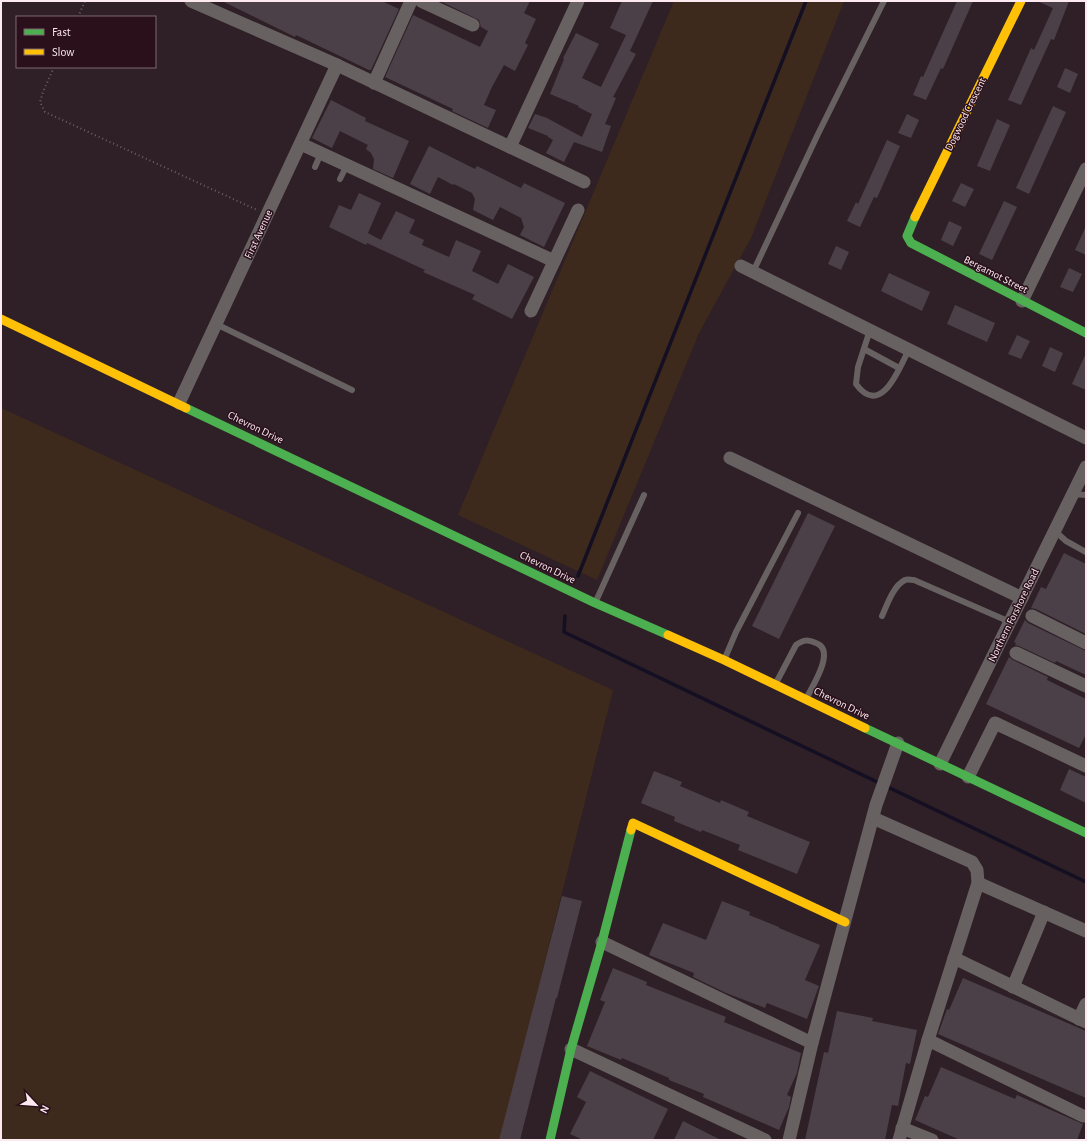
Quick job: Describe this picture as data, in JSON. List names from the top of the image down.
{
  "streets": {
    "main road": ["Dogwood Crescent", "Bergamot Street", "Chevron Drive"],
    "street": ["First Avenue", "Northern Forshore Road"]
  },
  "crossings": [
    ["Dogwood Crescent", "Bergamot Street"],
    ["First Avenue", "Chevron Drive"],
    ["Chevron Drive", "Northern Forshore Road"]
  ],
  "legend": ["Fast", "Slow"],
  "north": "bottom right"
}
